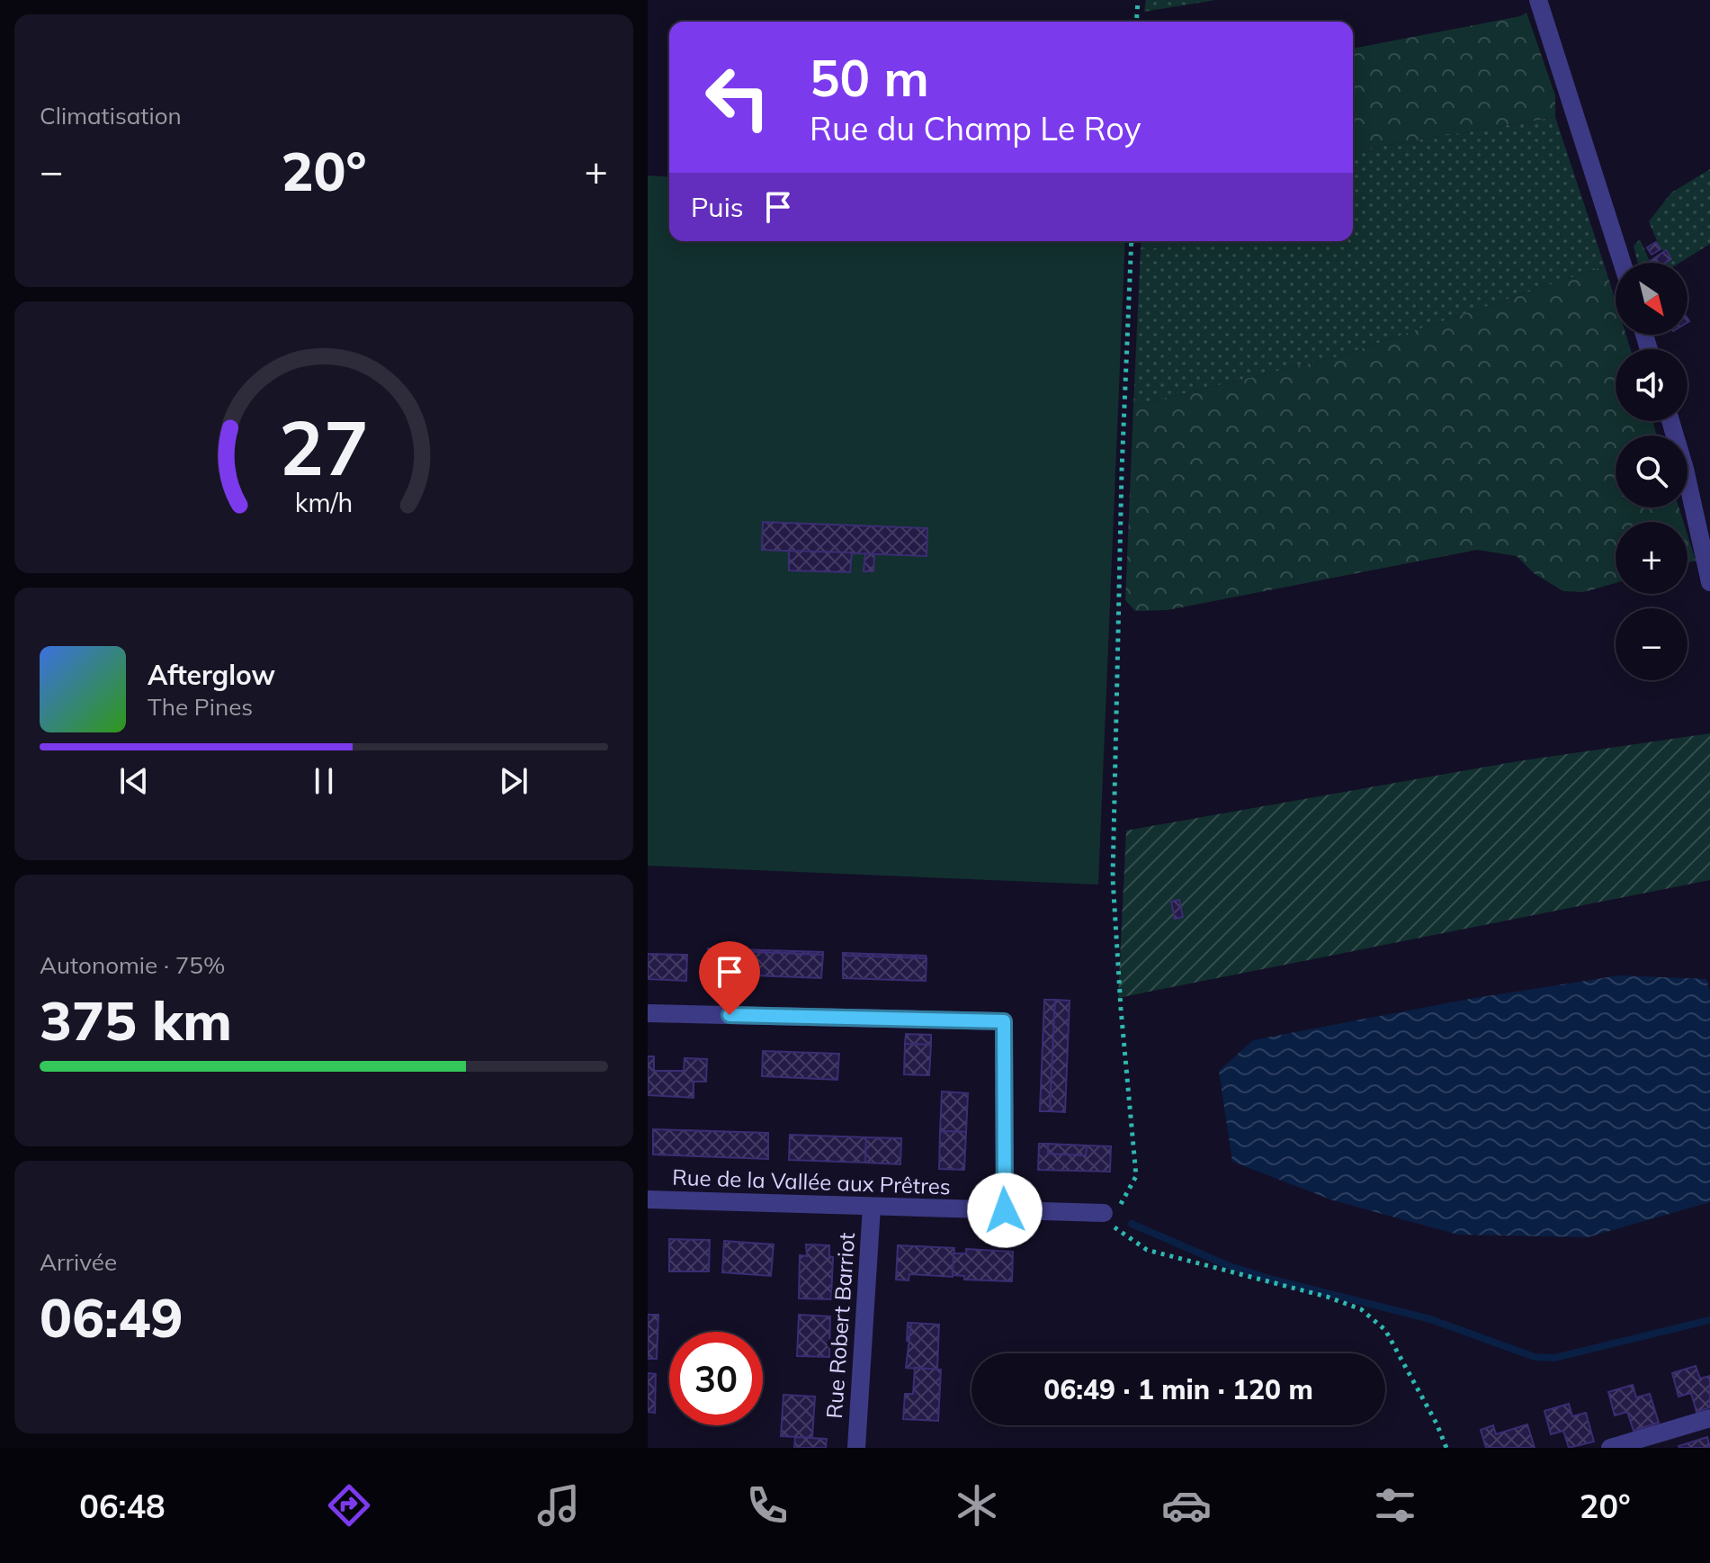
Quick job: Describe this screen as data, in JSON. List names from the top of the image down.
{
  "streets": {
    "street": ["Rue de la Vallée aux Prêtres", "Rue Robert Barriot"]
  },
  "crossings": [
    ["Rue de la Vallée aux Prêtres", "Rue Robert Barriot"]
  ],
  "north": "bottom right",
  "page": {
    "tile": [
      "Climatisation",
      ["Autonomie · 75%", "375 km"],
      ["Arrivée", "06:49"]
    ],
    "turn": ["50 m", "Rue du Champ Le Roy"],
    "heat": ["−", "20°", "+"],
    "then": "Puis",
    "map_buttons": ["+", "−"],
    "song": ["Afterglow", "The Pines"],
    "limit": "30",
    "trip": "06:49 · 1 min · 120 m",
    "tabs": ["06:48", "20°"],
    "gauge": ["27", "km/h"]
  }
}
